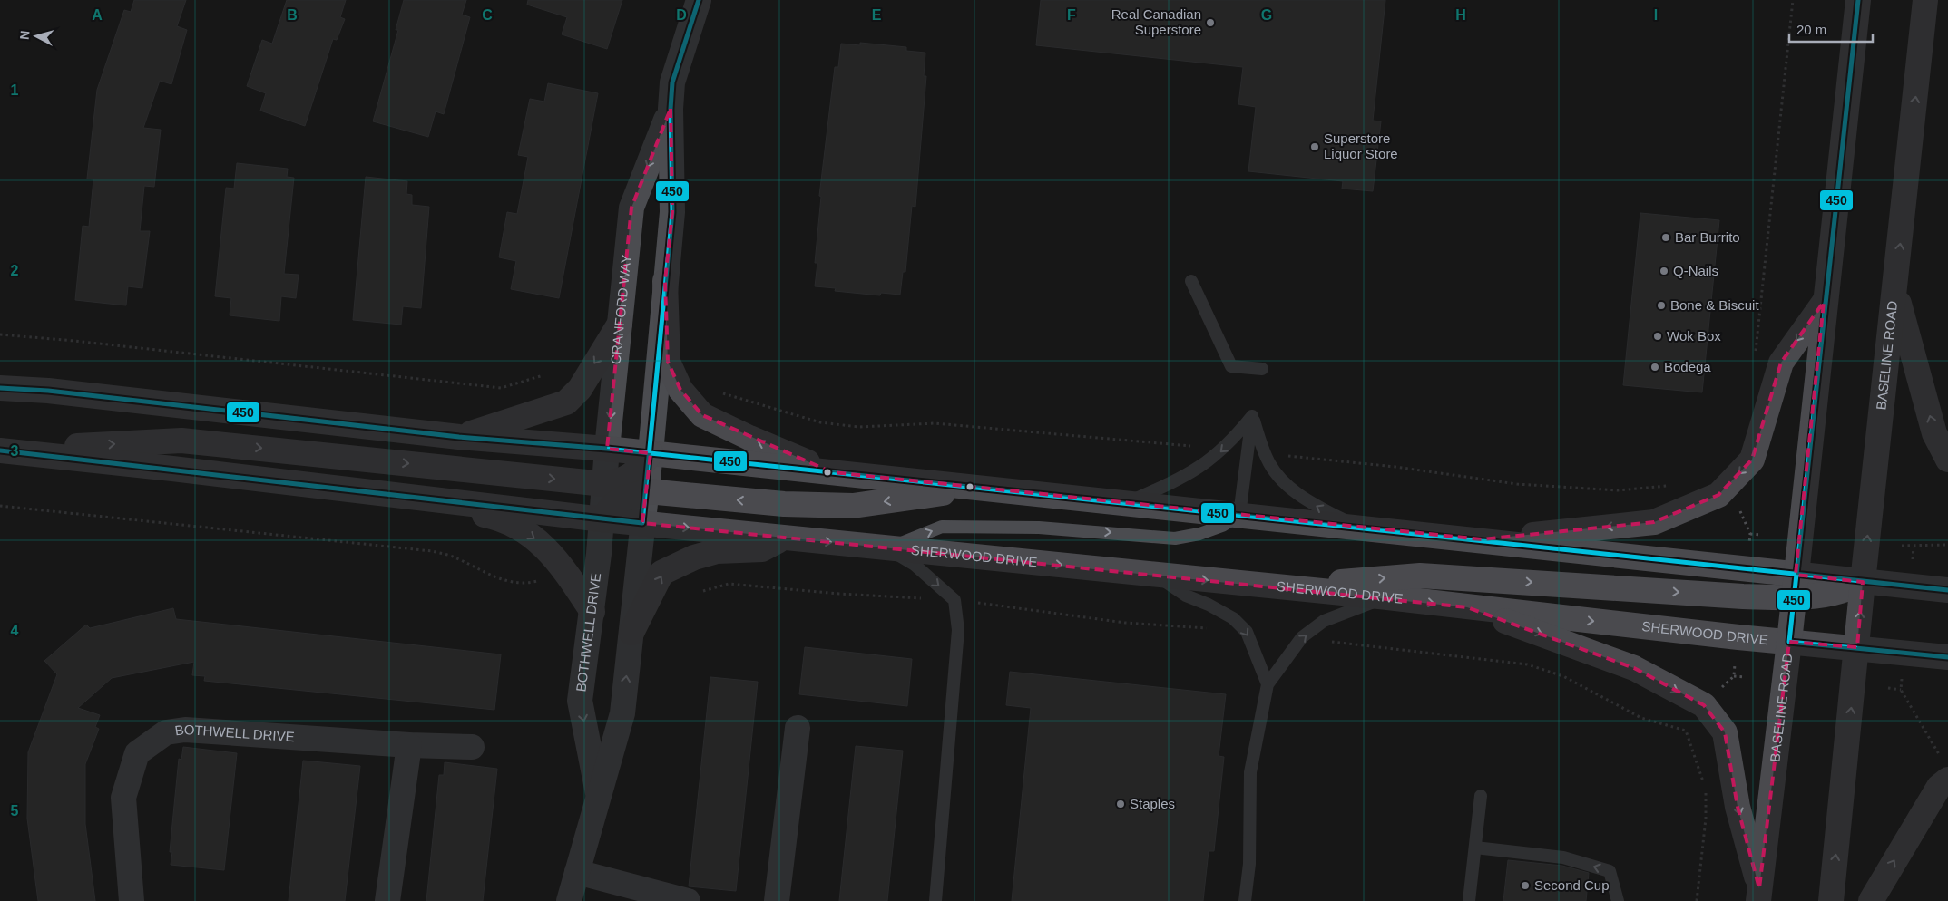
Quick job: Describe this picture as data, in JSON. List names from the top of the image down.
{
  "streets": {
    "main road": ["BASELINE ROAD", "SHERWOOD DRIVE"],
    "street": ["CRANFORD WAY", "BOTHWELL DRIVE"]
  },
  "crossings": [
    ["CRANFORD WAY", "SHERWOOD DRIVE"],
    ["CRANFORD WAY", "BOTHWELL DRIVE"],
    ["BASELINE ROAD", "SHERWOOD DRIVE"],
    ["SHERWOOD DRIVE", "BOTHWELL DRIVE"]
  ],
  "places": [
    "Real Canadian Superstore",
    "Superstore Liquor Store",
    "Bar Burrito",
    "Q-Nails",
    "Bone & Biscuit",
    "Wok Box",
    "Bodega",
    "Staples",
    "Second Cup"
  ],
  "lines": ["transit line 450"],
  "scale_bar": "20 m",
  "north": "left",
  "grid": {
    "columns": [
      "A",
      "B",
      "C",
      "D",
      "E",
      "F",
      "G",
      "H",
      "I"
    ],
    "rows": [
      "1",
      "2",
      "3",
      "4",
      "5"
    ]
  }
}
